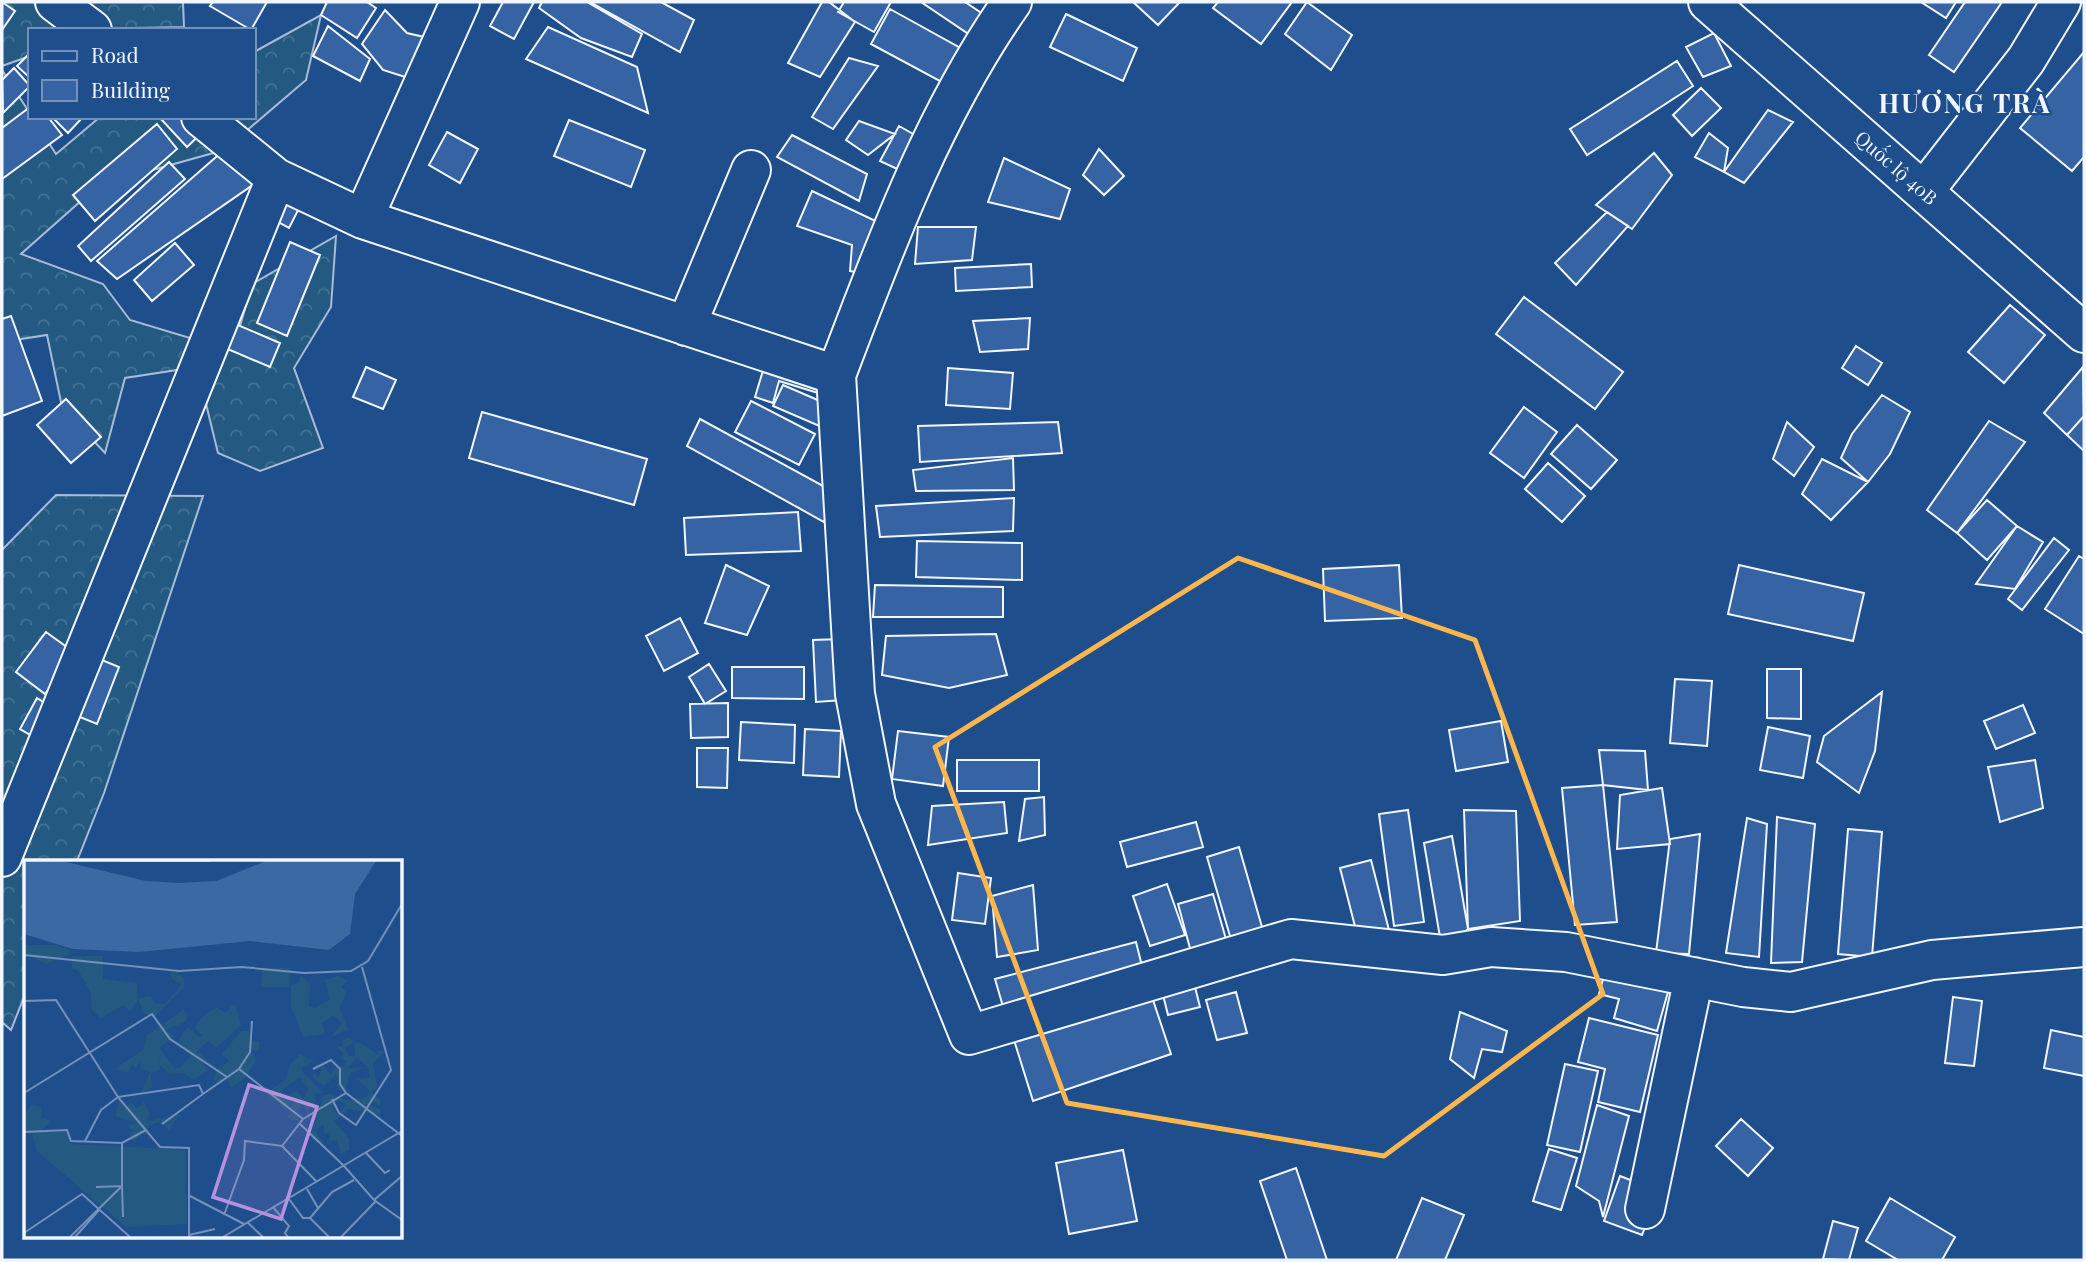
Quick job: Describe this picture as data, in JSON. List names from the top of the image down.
{
  "streets": {
    "main road": ["Quốc lộ 40B"]
  },
  "districts": ["HƯƠNG TRÀ"],
  "legend": ["Road", "Building"]
}
